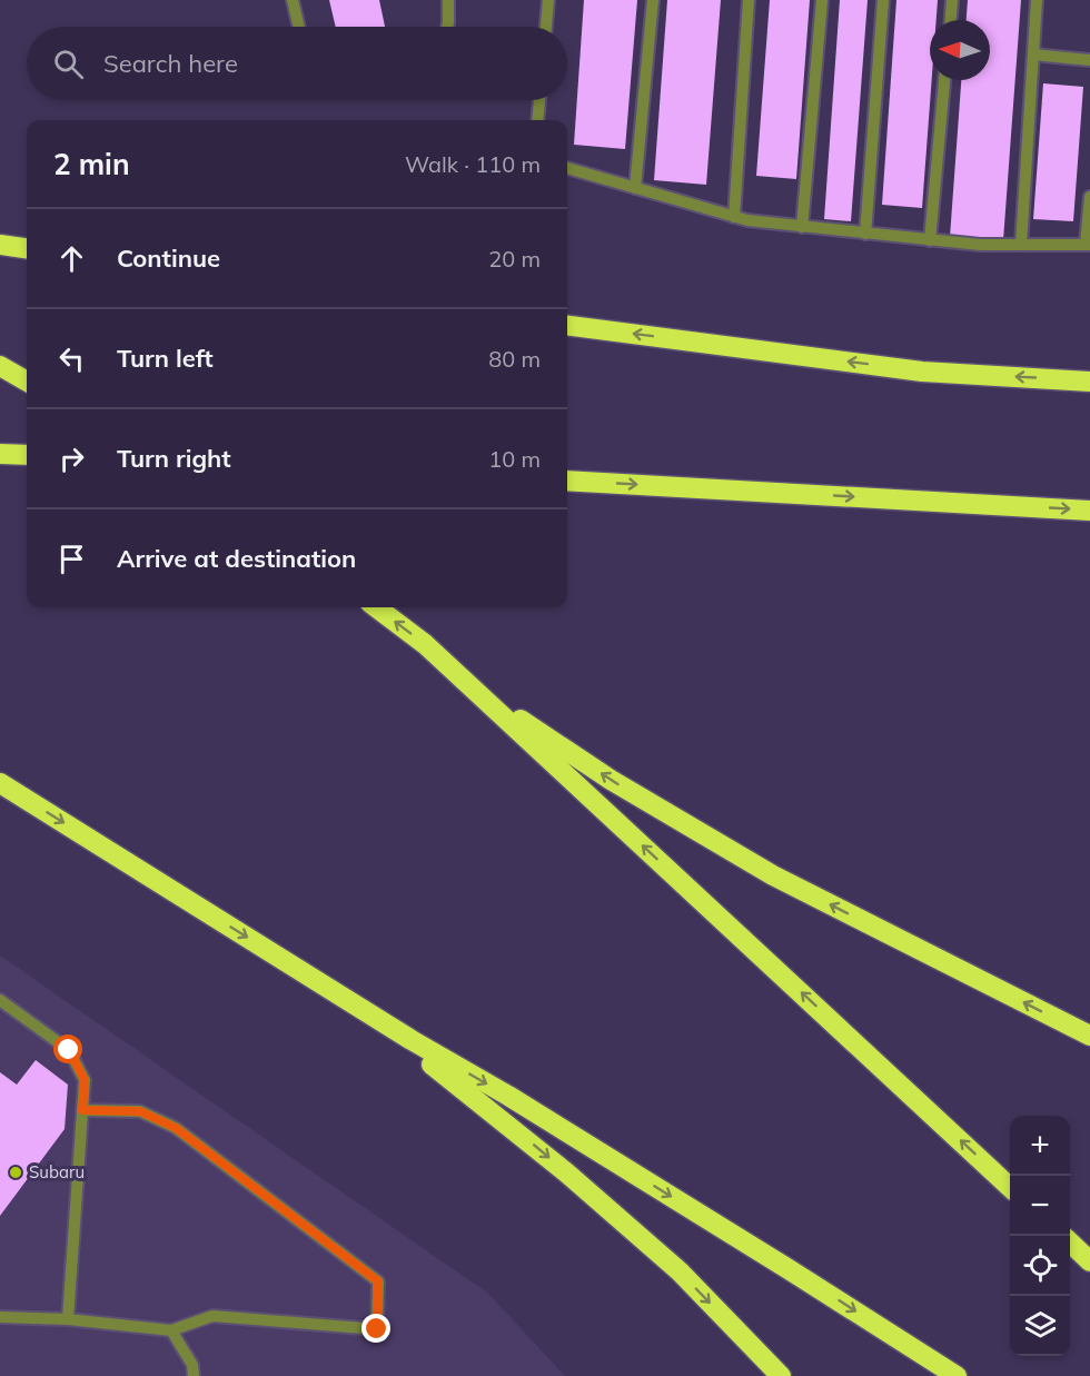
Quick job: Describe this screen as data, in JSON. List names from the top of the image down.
{
  "places": ["Subaru"],
  "north": "left",
  "page": {
    "search": "Search here",
    "heading": ["2 min", "Walk · 110 m"],
    "list": [
      ["Continue", "20 m"],
      ["Turn left", "80 m"],
      ["Turn right", "10 m"],
      "Arrive at destination"
    ],
    "map_buttons": ["+", "−"]
  }
}
